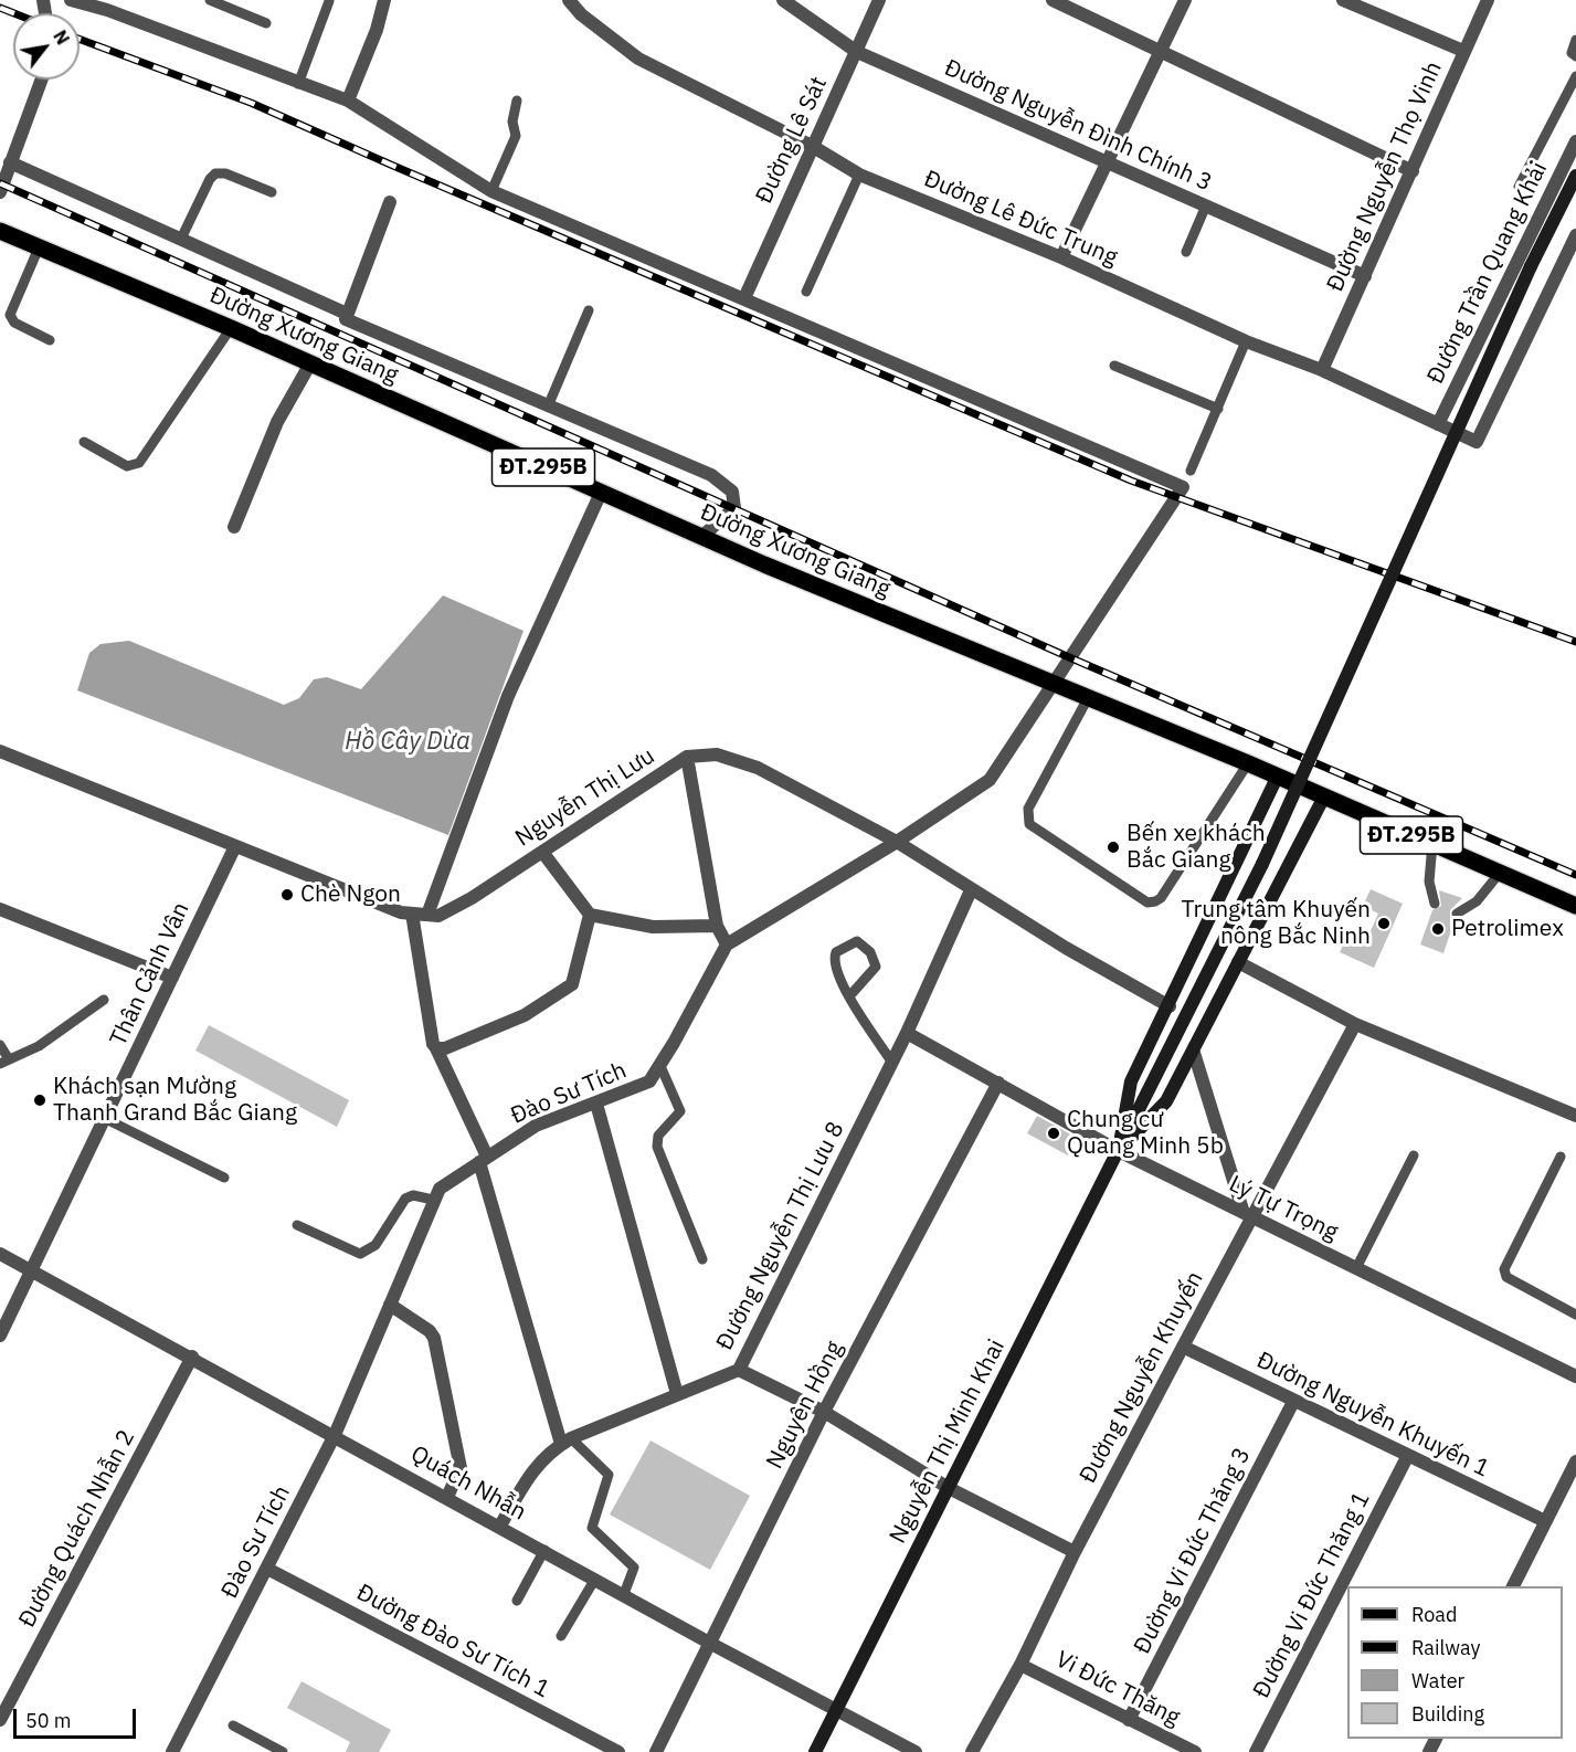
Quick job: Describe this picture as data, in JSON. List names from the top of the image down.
{
  "streets": {
    "main road": ["Đường Xương Giang", "ĐT.295B", "Nguyễn Thị Minh Khai"],
    "street": [
      "Đường Nguyễn Đình Chính 3",
      "Đường Lê Sát",
      "Đường Nguyễn Thọ Vinh",
      "Đường Lê Đức Trung",
      "Đường Trần Quang Khải",
      "Nguyễn Thị Lưu",
      "Thân Cảnh Vân",
      "Đào Sư Tích",
      "Lý Tự Trọng",
      "Đường Nguyễn Thị Lưu 8",
      "Đường Nguyễn Khuyến",
      "Nguyên Hồng",
      "Đường Nguyễn Khuyến 1",
      "Quách Nhẫn",
      "Đường Quách Nhẫn 2",
      "Đường Vi Đức Thăng 3",
      "Đường Vi Đức Thăng 1",
      "Đường Đào Sư Tích 1",
      "Vi Đức Thăng"
    ]
  },
  "crossings": [
    ["Đường Nguyễn Đình Chính 3", "Đường Lê Sát"],
    ["Đường Nguyễn Đình Chính 3", "Đường Nguyễn Thọ Vinh"],
    ["Đường Lê Sát", "Đường Lê Đức Trung"],
    ["Đường Nguyễn Thọ Vinh", "Đường Lê Đức Trung"],
    ["Đường Lê Đức Trung", "Đường Trần Quang Khải"],
    ["Nguyễn Thị Lưu", "Thân Cảnh Vân"],
    ["Nguyễn Thị Lưu", "Đường Nguyễn Thị Lưu 8"],
    ["Thân Cảnh Vân", "Quách Nhẫn"],
    ["Đào Sư Tích", "Quách Nhẫn"],
    ["Đào Sư Tích", "Đường Đào Sư Tích 1"],
    ["Lý Tự Trọng", "Đường Nguyễn Thị Lưu 8"],
    ["Lý Tự Trọng", "Đường Nguyễn Khuyến"],
    ["Lý Tự Trọng", "Nguyên Hồng"],
    ["Lý Tự Trọng", "Nguyễn Thị Minh Khai"],
    ["Đường Nguyễn Thị Lưu 8", "Quách Nhẫn"],
    ["Đường Nguyễn Khuyến", "Đường Nguyễn Khuyến 1"],
    ["Đường Nguyễn Khuyến", "Vi Đức Thăng"],
    ["Nguyên Hồng", "Quách Nhẫn"],
    ["Đường Nguyễn Khuyến 1", "Đường Vi Đức Thăng 3"],
    ["Đường Nguyễn Khuyến 1", "Đường Vi Đức Thăng 1"],
    ["Nguyễn Thị Minh Khai", "Quách Nhẫn"],
    ["Quách Nhẫn", "Đường Quách Nhẫn 2"],
    ["Đường Vi Đức Thăng 3", "Vi Đức Thăng"]
  ],
  "water": ["Hồ Cây Dừa"],
  "places": [
    "Bến xe khách Bắc Giang",
    "Chè Ngon",
    "Trung tâm Khuyến nông Bắc Ninh",
    "Petrolimex",
    "Khách sạn Mường Thanh Grand Bắc Giang",
    "Chung cư Quang Minh 5b"
  ],
  "legend": [
    "Road",
    "Railway",
    "Water",
    "Building"
  ],
  "scale_bar": "50 m",
  "north": "top right"
}
